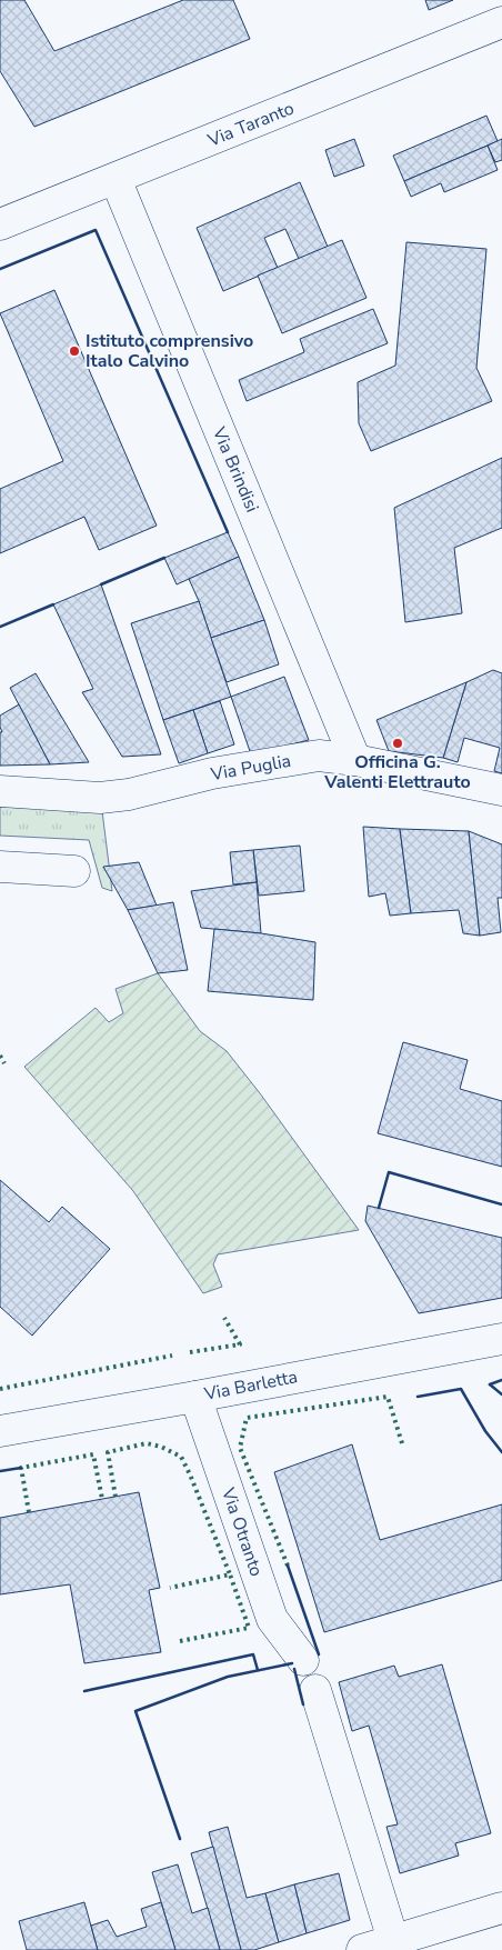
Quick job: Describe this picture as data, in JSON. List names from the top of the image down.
{
  "streets": {
    "street": [
      "Via Taranto",
      "Via Brindisi",
      "Via Puglia",
      "Via Barletta",
      "Via Otranto"
    ]
  },
  "crossings": [
    ["Via Taranto", "Via Brindisi"],
    ["Via Brindisi", "Via Puglia"],
    ["Via Barletta", "Via Otranto"]
  ],
  "places": ["Istituto comprensivo Italo Calvino", "Officina G. Valenti Elettrauto"]
}
